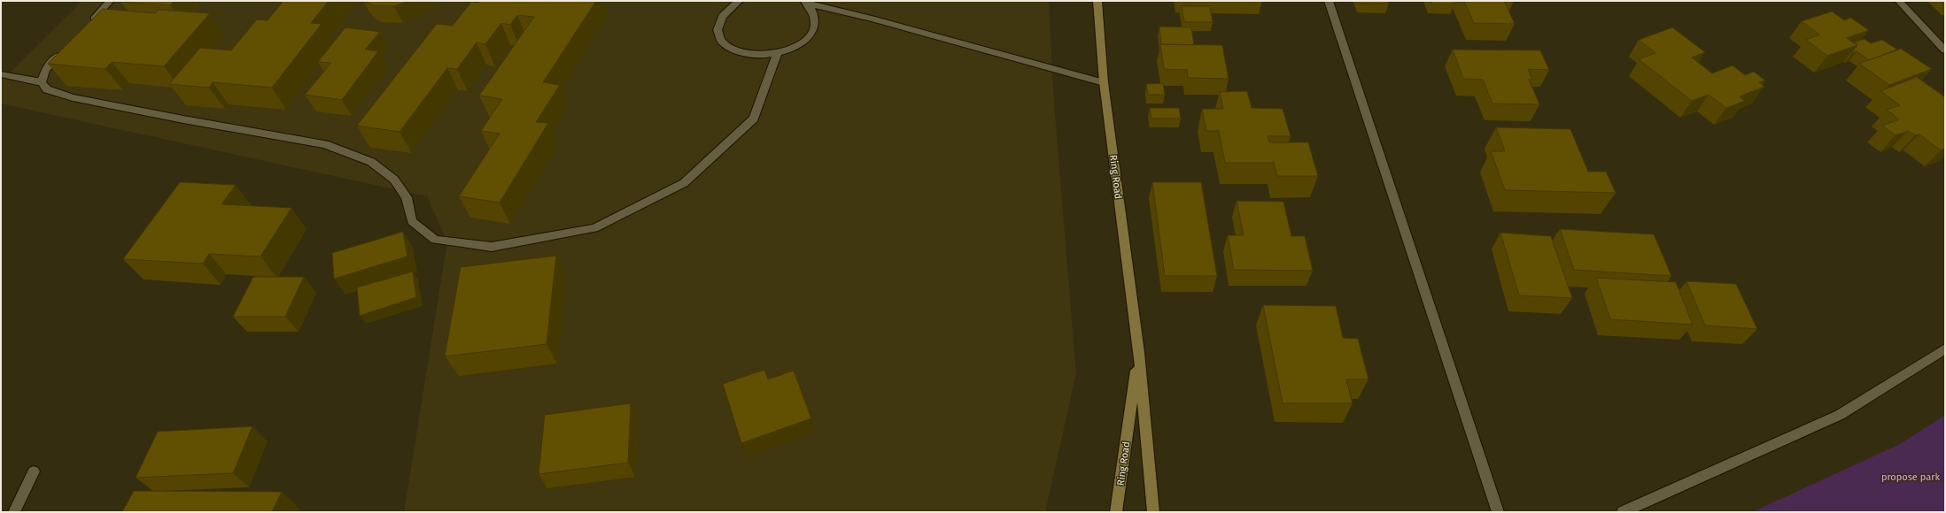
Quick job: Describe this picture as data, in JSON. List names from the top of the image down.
{
  "streets": {
    "main road": ["Ring Road"]
  },
  "parks": ["propose park"]
}
